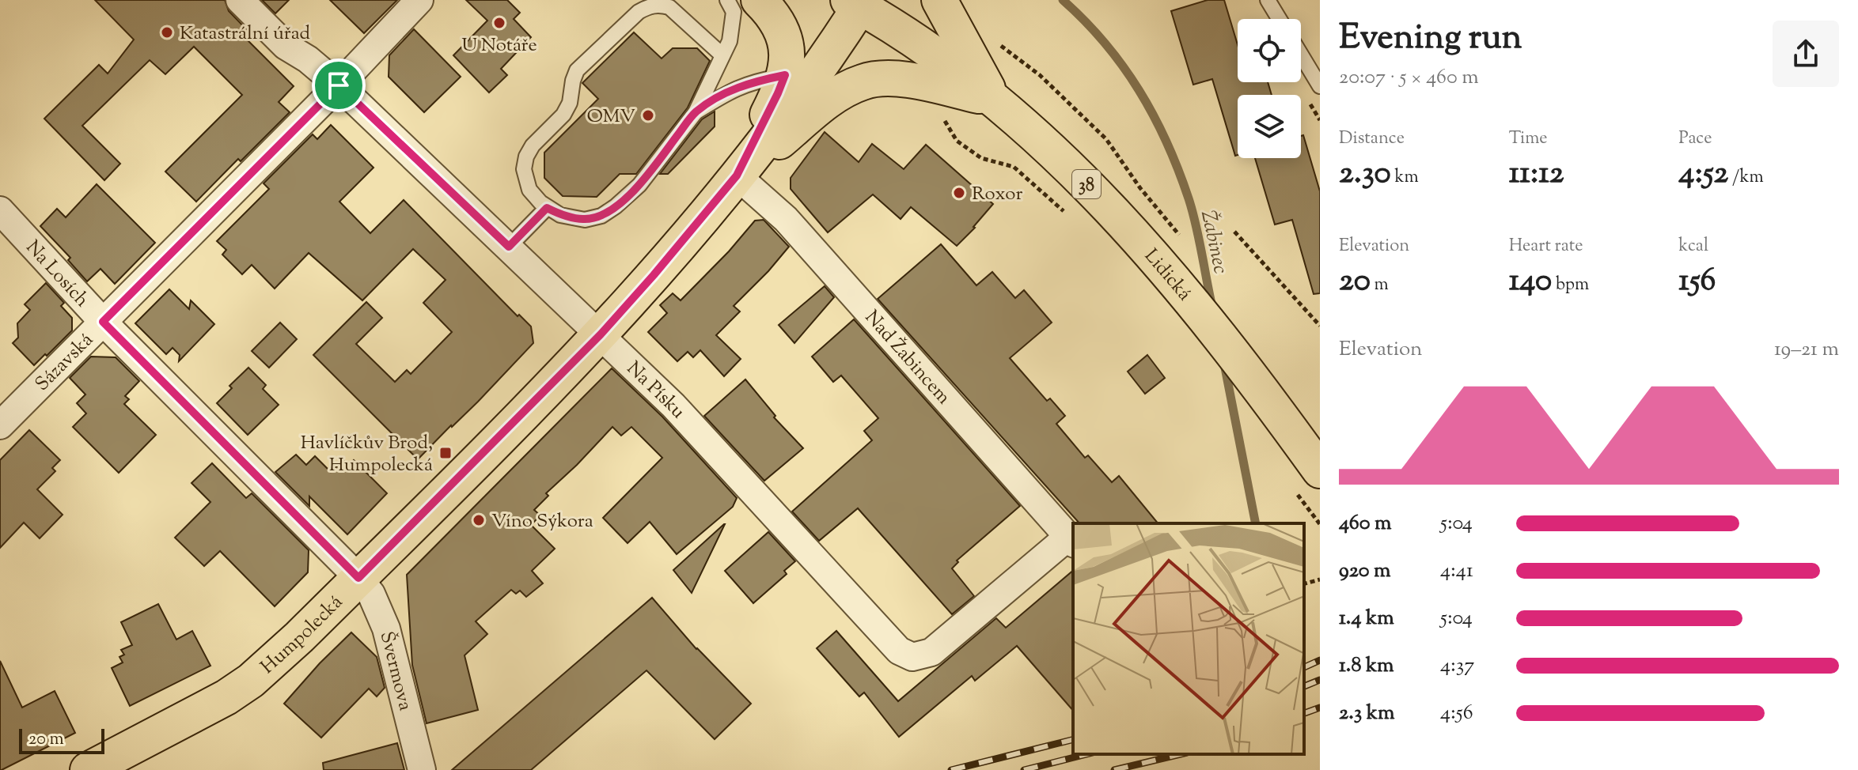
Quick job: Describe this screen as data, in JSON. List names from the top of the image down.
{
  "streets": {
    "main road": ["38", "Lidická", "Humpolecká"],
    "street": [
      "Na Losích",
      "Nad Žabincem",
      "Sázavská",
      "Na Písku",
      "Švermova"
    ]
  },
  "crossings": [
    ["Na Losích", "Sázavská"],
    ["Na Losích", "Humpolecká"],
    ["Na Losích", "Švermova"],
    ["Lidická", "Humpolecká"],
    ["Nad Žabincem", "Na Písku"],
    ["Nad Žabincem", "Humpolecká"],
    ["Sázavská", "Na Písku"],
    ["Na Písku", "Humpolecká"],
    ["Humpolecká", "Švermova"]
  ],
  "water": ["Žabinec"],
  "places": {
    "other": [
      "U Notáře",
      "Katastrální úřad",
      "OMV",
      "Roxor",
      "Víno Sýkora"
    ],
    "transit": ["Havlíčkův Brod, Humpolecká"]
  },
  "scale_bar": "20 m",
  "page": {
    "heading": ["Evening run", "20:07 · 5 × 460 m"],
    "stats": [
      ["Distance", "2.30 km"],
      ["Time", "11:12"],
      ["Pace", "4:52 /km"],
      ["Elevation", "20 m"],
      ["Heart rate", "140 bpm"],
      ["kcal", "156"]
    ],
    "chart": ["Elevation", "19–21 m"],
    "list": [
      {
        "name": "460 m",
        "note": "5:04"
      },
      {
        "name": "920 m",
        "note": "4:41"
      },
      {
        "name": "1.4 km",
        "note": "5:04"
      },
      {
        "name": "1.8 km",
        "note": "4:37"
      },
      {
        "name": "2.3 km",
        "note": "4:56"
      }
    ],
    "scale": "20 m"
  }
}
